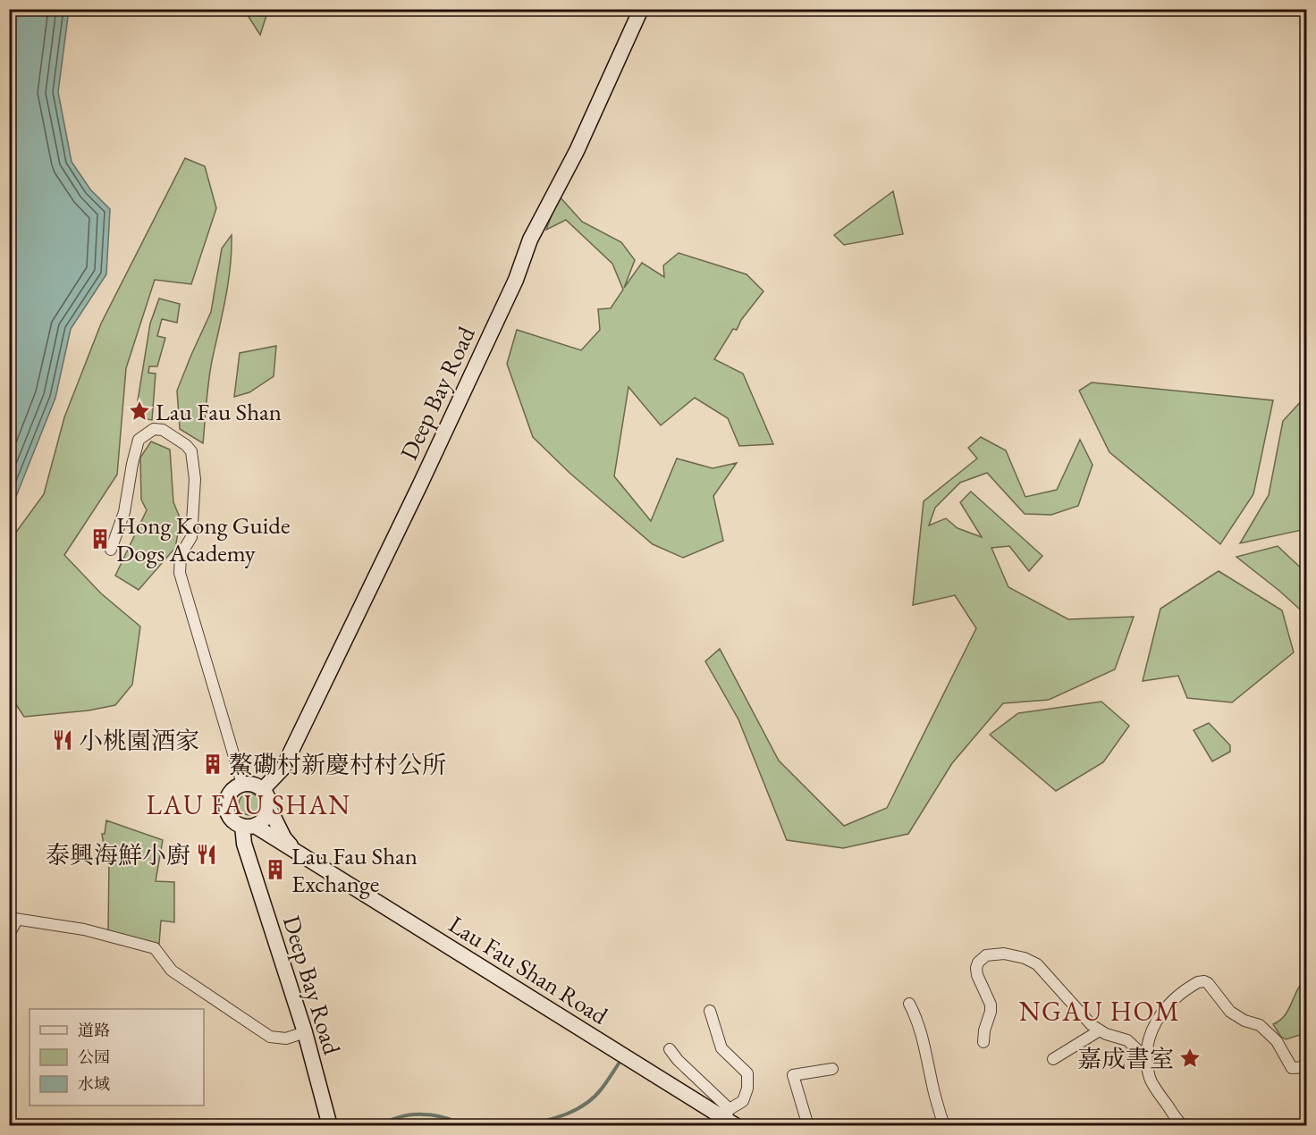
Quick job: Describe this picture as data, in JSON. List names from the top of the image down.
{
  "streets": {
    "street": ["Deep Bay Road", "Lau Fau Shan Road"]
  },
  "crossings": [
    ["Deep Bay Road", "Lau Fau Shan Road"]
  ],
  "districts": ["LAU FAU SHAN", "NGAU HOM"],
  "places": {
    "place": ["Lau Fau Shan", "嘉成書室"],
    "building": ["Hong Kong Guide Dogs Academy", "鰲磡村新慶村村公所", "Lau Fau Shan Exchange"],
    "restaurant": ["小桃園酒家", "泰興海鮮小廚"]
  },
  "legend": ["道路", "公园", "水域"]
}
